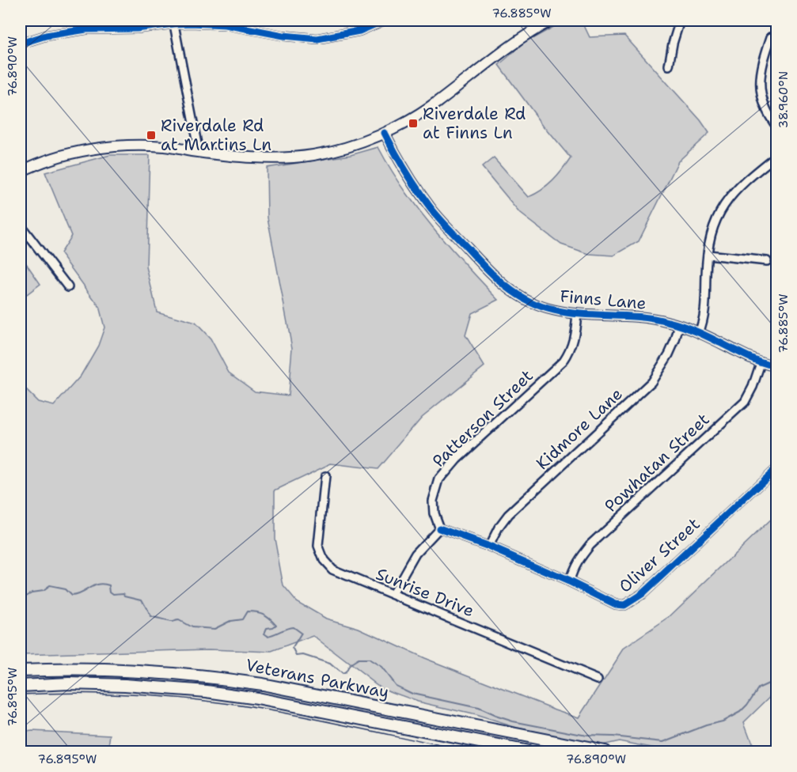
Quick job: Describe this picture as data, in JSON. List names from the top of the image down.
{
  "streets": {
    "main road": ["Veterans Parkway"],
    "street": [
      "Finns Lane",
      "Patterson Street",
      "Kidmore Lane",
      "Powhatan Street",
      "Oliver Street",
      "Sunrise Drive"
    ]
  },
  "crossings": [
    ["Finns Lane", "Patterson Street"],
    ["Finns Lane", "Kidmore Lane"],
    ["Finns Lane", "Powhatan Street"],
    ["Patterson Street", "Oliver Street"],
    ["Kidmore Lane", "Oliver Street"],
    ["Powhatan Street", "Oliver Street"]
  ],
  "places": {
    "transit": ["Riverdale Rd at Finns Ln", "Riverdale Rd at Martins Ln"]
  },
  "coordinates": [
    "76.885°W",
    "76.890°W",
    "38.960°N",
    "76.895°W"
  ]
}
